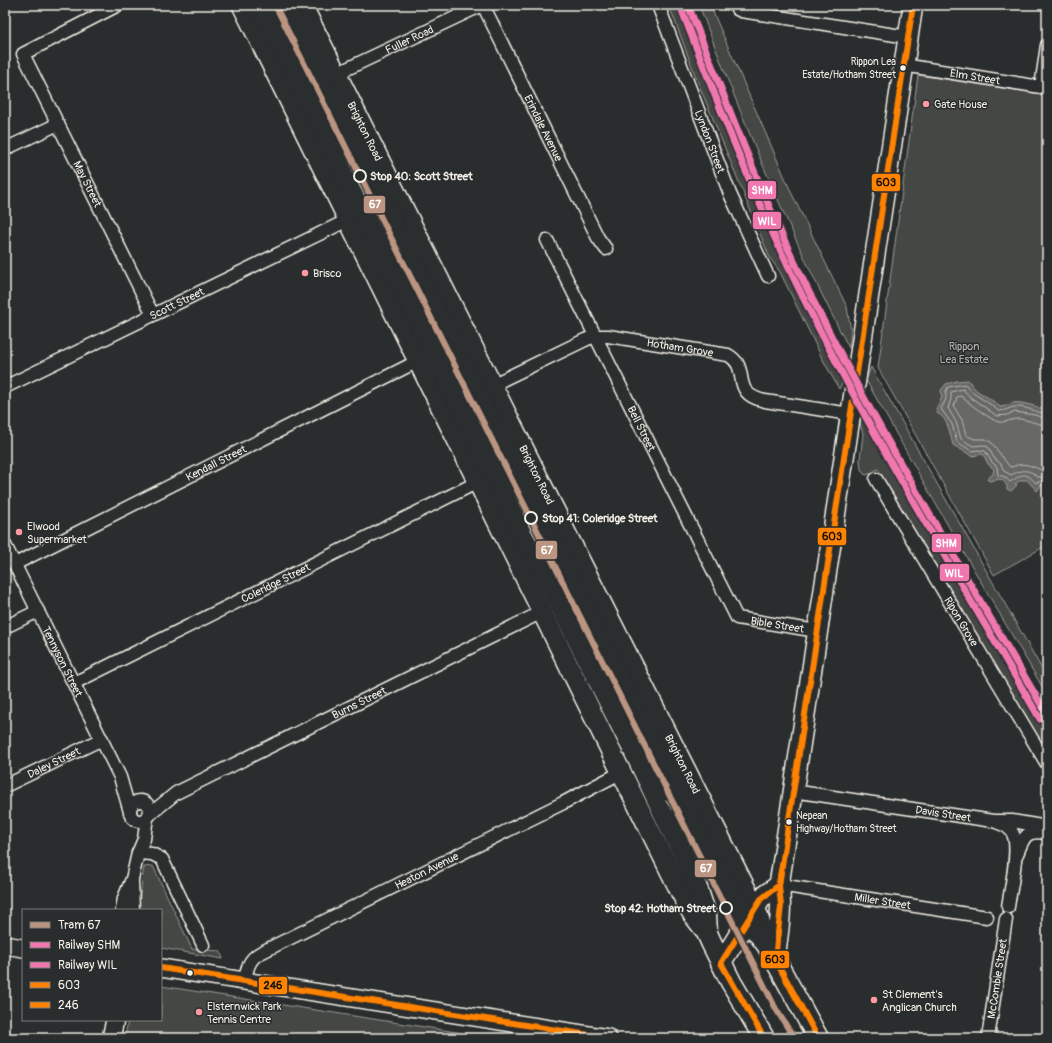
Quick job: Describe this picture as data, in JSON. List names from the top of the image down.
{
  "streets": {
    "highway": ["Brighton Road"],
    "street": [
      "Fuller Road",
      "Elm Street",
      "Erindale Avenue",
      "Lyndon Street",
      "May Street",
      "Scott Street",
      "Hotham Grove",
      "Bell Street",
      "Kendall Street",
      "Coleridge Street",
      "Ripon Grove",
      "Bible Street",
      "Tennyson Street",
      "Burns Street",
      "Daley Street",
      "Davis Street",
      "Heaton Avenue",
      "Miller Street",
      "McCombie Street"
    ]
  },
  "crossings": [
    ["Fuller Road", "Erindale Avenue"],
    ["Fuller Road", "Brighton Road"],
    ["Brighton Road", "Hotham Grove"],
    ["May Street", "Scott Street"],
    ["Hotham Grove", "Bell Street"],
    ["Bell Street", "Bible Street"],
    ["Kendall Street", "Tennyson Street"],
    ["Coleridge Street", "Tennyson Street"],
    ["Tennyson Street", "Burns Street"],
    ["Tennyson Street", "Daley Street"],
    ["Davis Street", "McCombie Street"]
  ],
  "parks": ["Rippon Lea Estate"],
  "places": [
    "Rippon Lea Estate/Hotham Street",
    "Gate House",
    "Stop 40: Scott Street",
    "Brisco",
    "Stop 41: Coleridge Street",
    "Elwood Supermarket",
    "Nepean Highway/Hotham Street",
    "Stop 42: Hotham Street",
    "St Clement's Anglican Church",
    "Elsternwick Park Tennis Centre"
  ],
  "lines": [
    "tram line 67",
    "rail line SHM",
    "transit line 603",
    "rail line WIL",
    "transit line 246"
  ],
  "legend": [
    "Tram 67",
    "Railway SHM",
    "Railway WIL",
    "603",
    "246"
  ]
}
